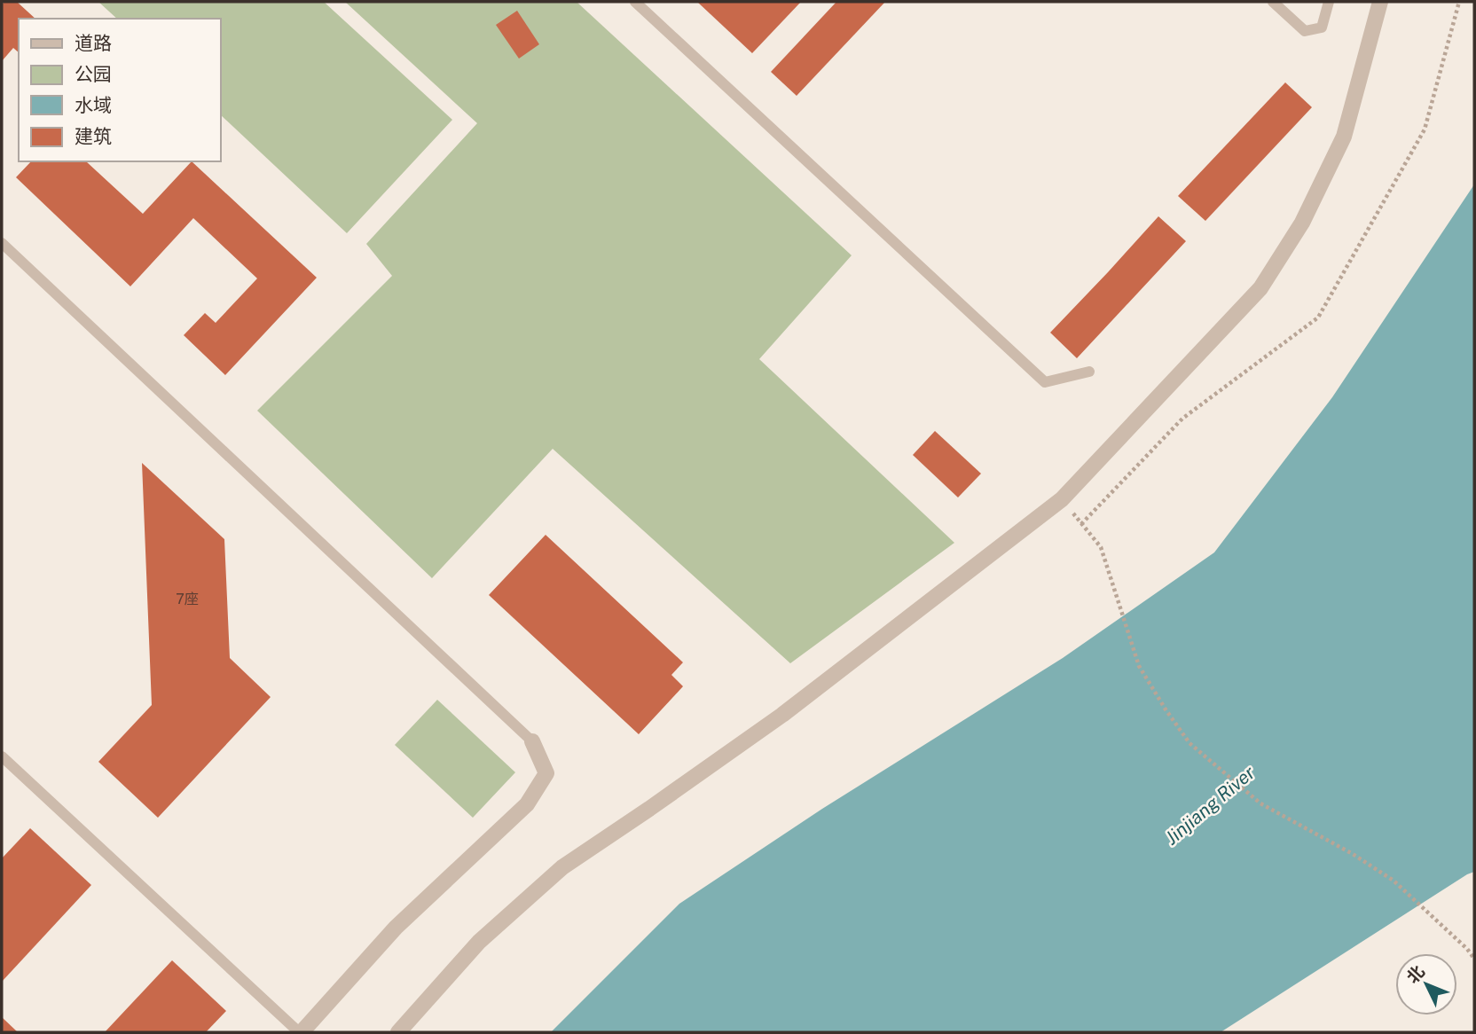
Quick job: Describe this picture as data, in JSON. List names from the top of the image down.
{
  "water": ["Jinjiang River"],
  "house_numbers": ["7座"],
  "legend": [
    "道路",
    "公园",
    "水域",
    "建筑"
  ],
  "north": "top left"
}
